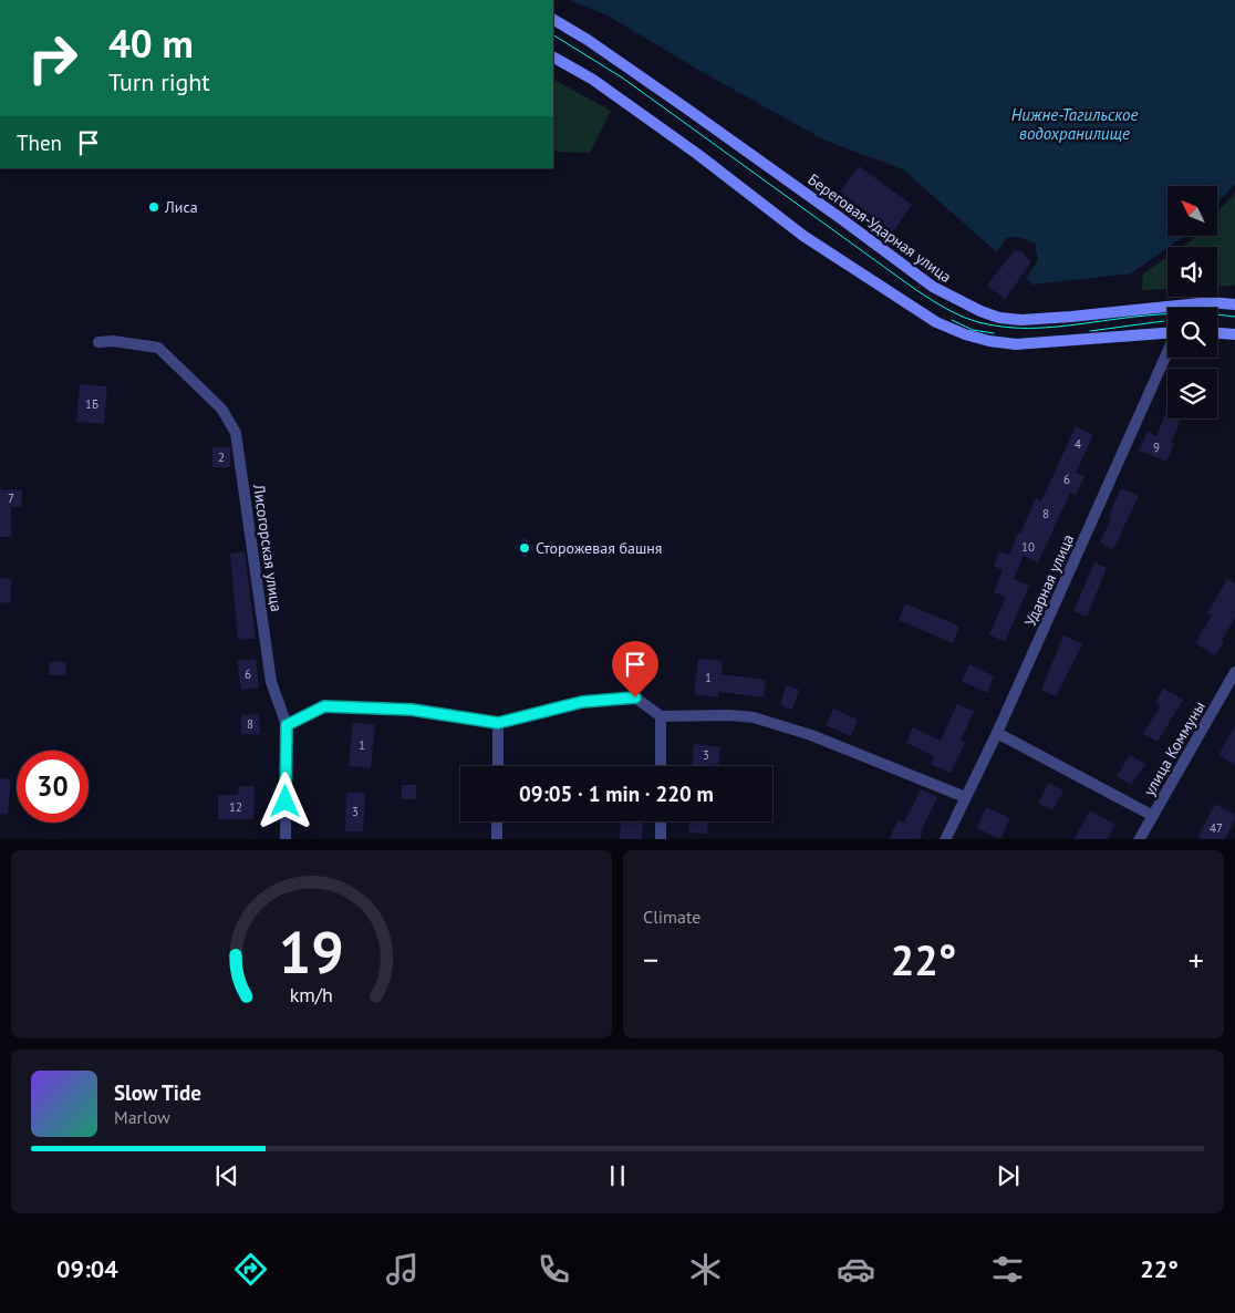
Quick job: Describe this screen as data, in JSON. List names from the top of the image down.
{
  "streets": {
    "main road": ["Береговая-Ударная улица"],
    "street": ["Лисогорская улица", "Ударная улица", "улица Коммуны"]
  },
  "water": ["Нижне-Тагильское водохранилище"],
  "places": ["Лиса", "Сторожевая башня"],
  "house_numbers": [
    "1Б",
    "4",
    "9",
    "2",
    "6",
    "7",
    "8",
    "10",
    "6",
    "1",
    "8",
    "1",
    "3",
    "12",
    "3",
    "47"
  ],
  "north": "top left",
  "page": {
    "turn": ["40 m", "Turn right"],
    "then": "Then",
    "limit": "30",
    "trip": "09:05 · 1 min · 220 m",
    "tile": "Climate",
    "heat": ["−", "22°", "+"],
    "song": ["Slow Tide", "Marlow"],
    "tabs": ["09:04", "22°"],
    "gauge": ["19", "km/h"]
  }
}
